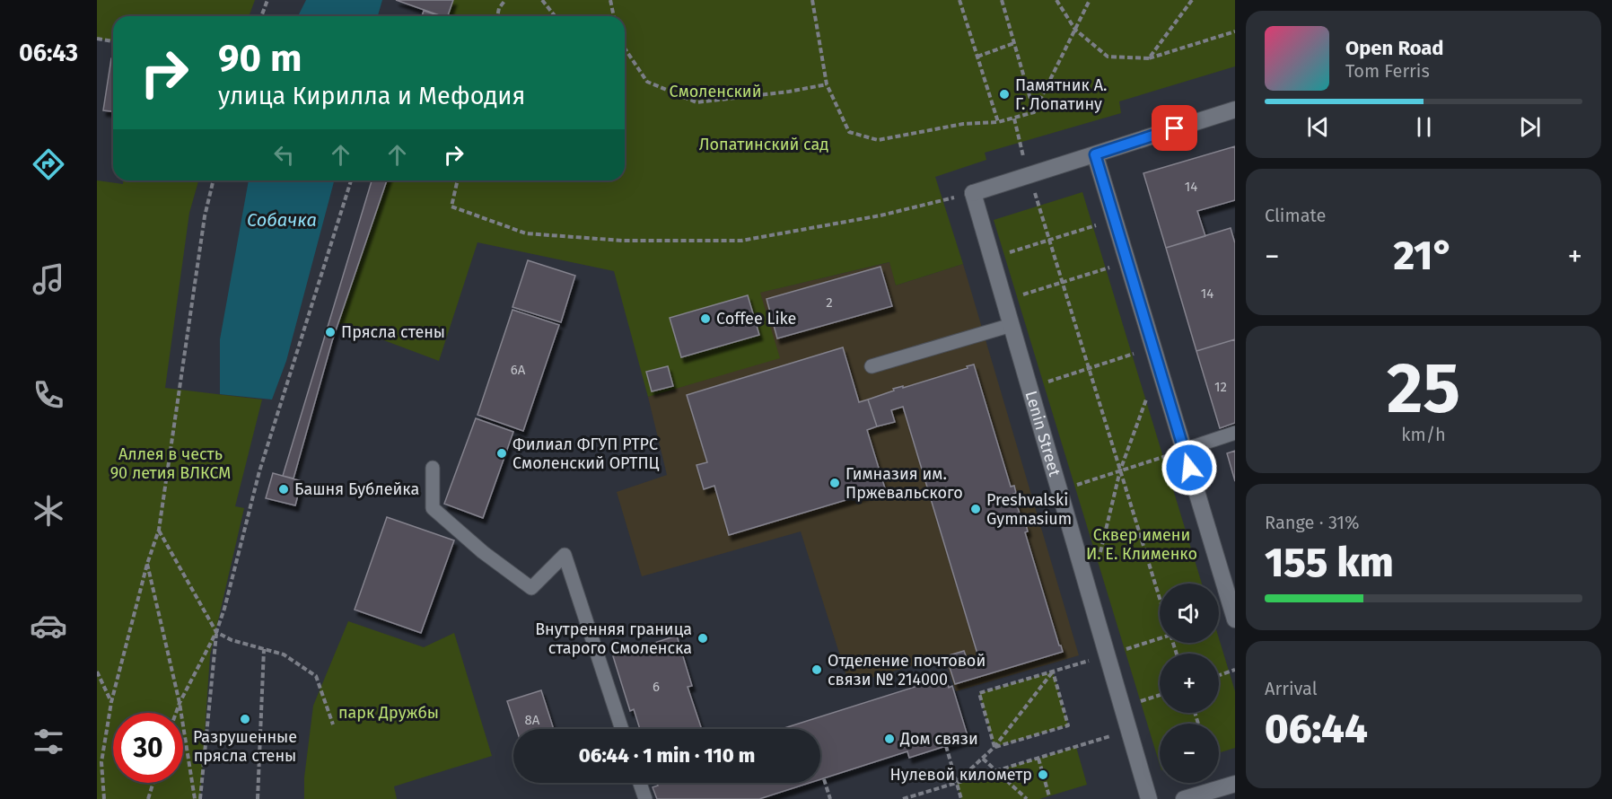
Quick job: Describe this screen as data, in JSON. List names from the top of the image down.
{
  "streets": {
    "street": ["Lenin Street"]
  },
  "water": ["Собачка"],
  "parks": [
    "Смоленский",
    "Лопатинский сад",
    "Аллея в честь 90 летия ВЛКСМ",
    "Сквер имени И. Е. Клименко",
    "парк Дружбы"
  ],
  "places": [
    "Памятник А. Г. Лопатину",
    "Coffee Like",
    "Прясла стены",
    "Филиал ФГУП РТРС Смоленский ОРТПЦ",
    "Гимназия им. Пржевальского",
    "Башня Бублейка",
    "Preshvalski Gymnasium",
    "Внутренняя граница старого Смоленска",
    "Отделение почтовой связи № 214000",
    "Разрушенные прясла стены",
    "Дом связи",
    "Нулевой километр"
  ],
  "house_numbers": [
    "14",
    "14",
    "2",
    "6А",
    "12",
    "6",
    "8А"
  ],
  "page": {
    "tabs": "06:43",
    "turn": ["90 m", "улица Кирилла и Мефодия"],
    "song": ["Open Road", "Tom Ferris"],
    "tile": [
      "Climate",
      ["25", "km/h"],
      ["Range · 31%", "155 km"],
      ["Arrival", "06:44"]
    ],
    "heat": ["−", "21°", "+"],
    "map_buttons": ["+", "−"],
    "limit": "30",
    "trip": "06:44 · 1 min · 110 m"
  }
}
